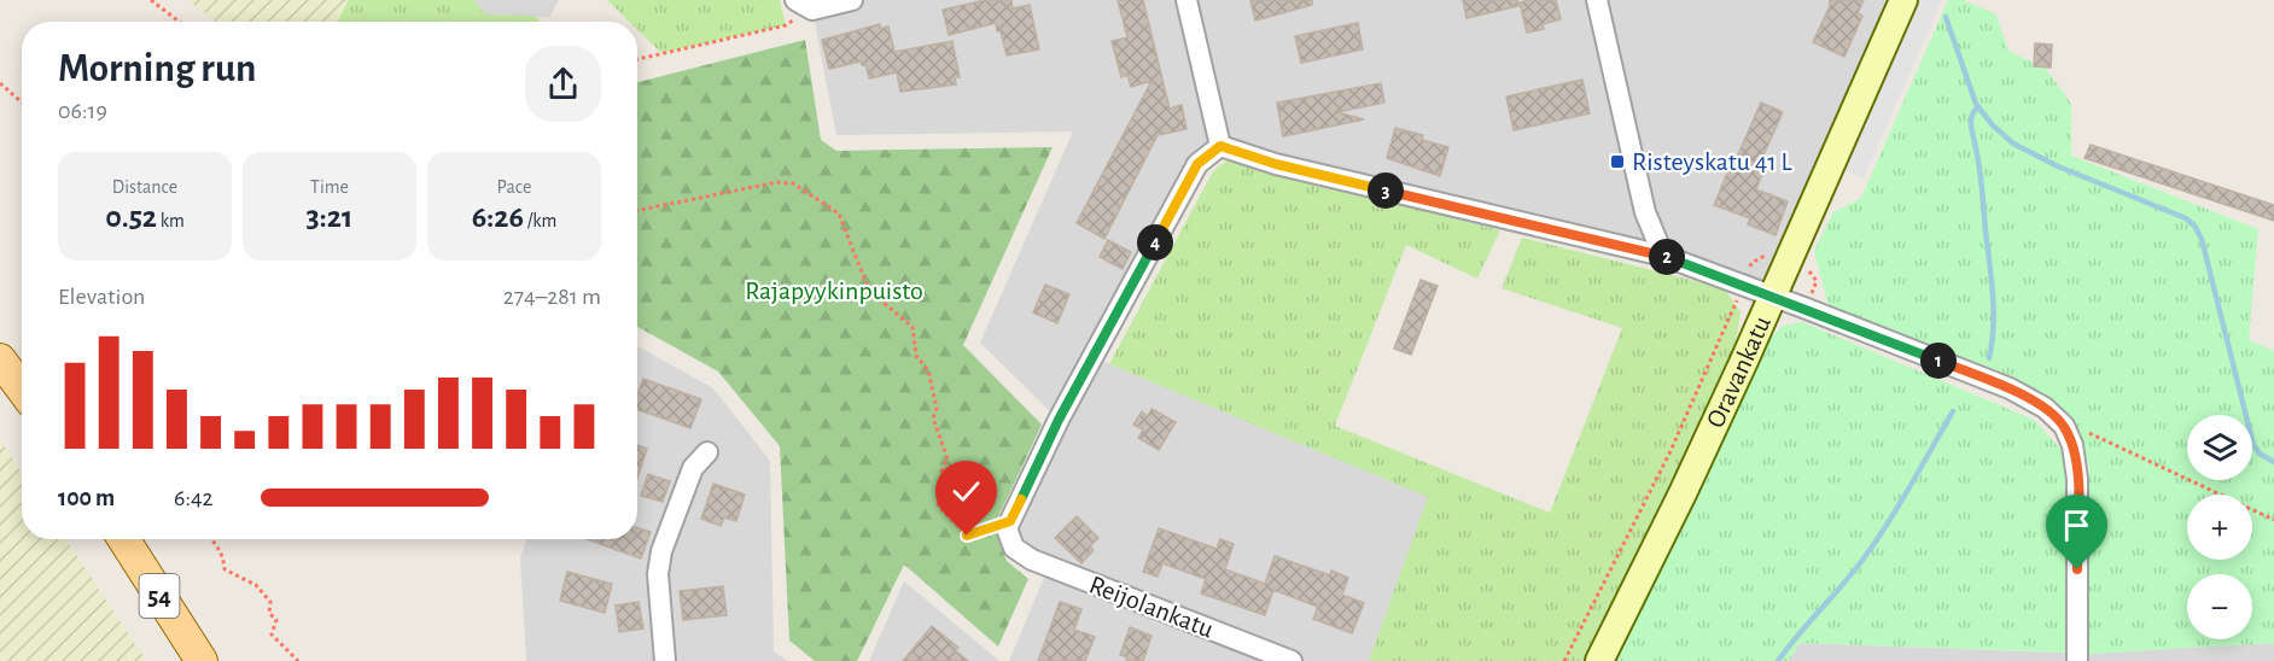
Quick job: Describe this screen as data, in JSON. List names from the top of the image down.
{
  "streets": {
    "main road": ["54"],
    "street": ["Oravankatu", "Reijolankatu"]
  },
  "parks": ["Rajapyykinpuisto"],
  "places": {
    "transit": ["Risteyskatu 41 L"]
  },
  "page": {
    "heading": ["Morning run", "06:19"],
    "stats": [
      ["Distance", "0.52 km"],
      ["Time", "3:21"],
      ["Pace", "6:26 /km"]
    ],
    "pins": [
      "3",
      "4",
      "2",
      "1"
    ],
    "chart": ["Elevation", "274–281 m"],
    "map_buttons": ["+", "−"],
    "list": [
      {
        "name": "100 m",
        "note": "6:42"
      }
    ]
  }
}
